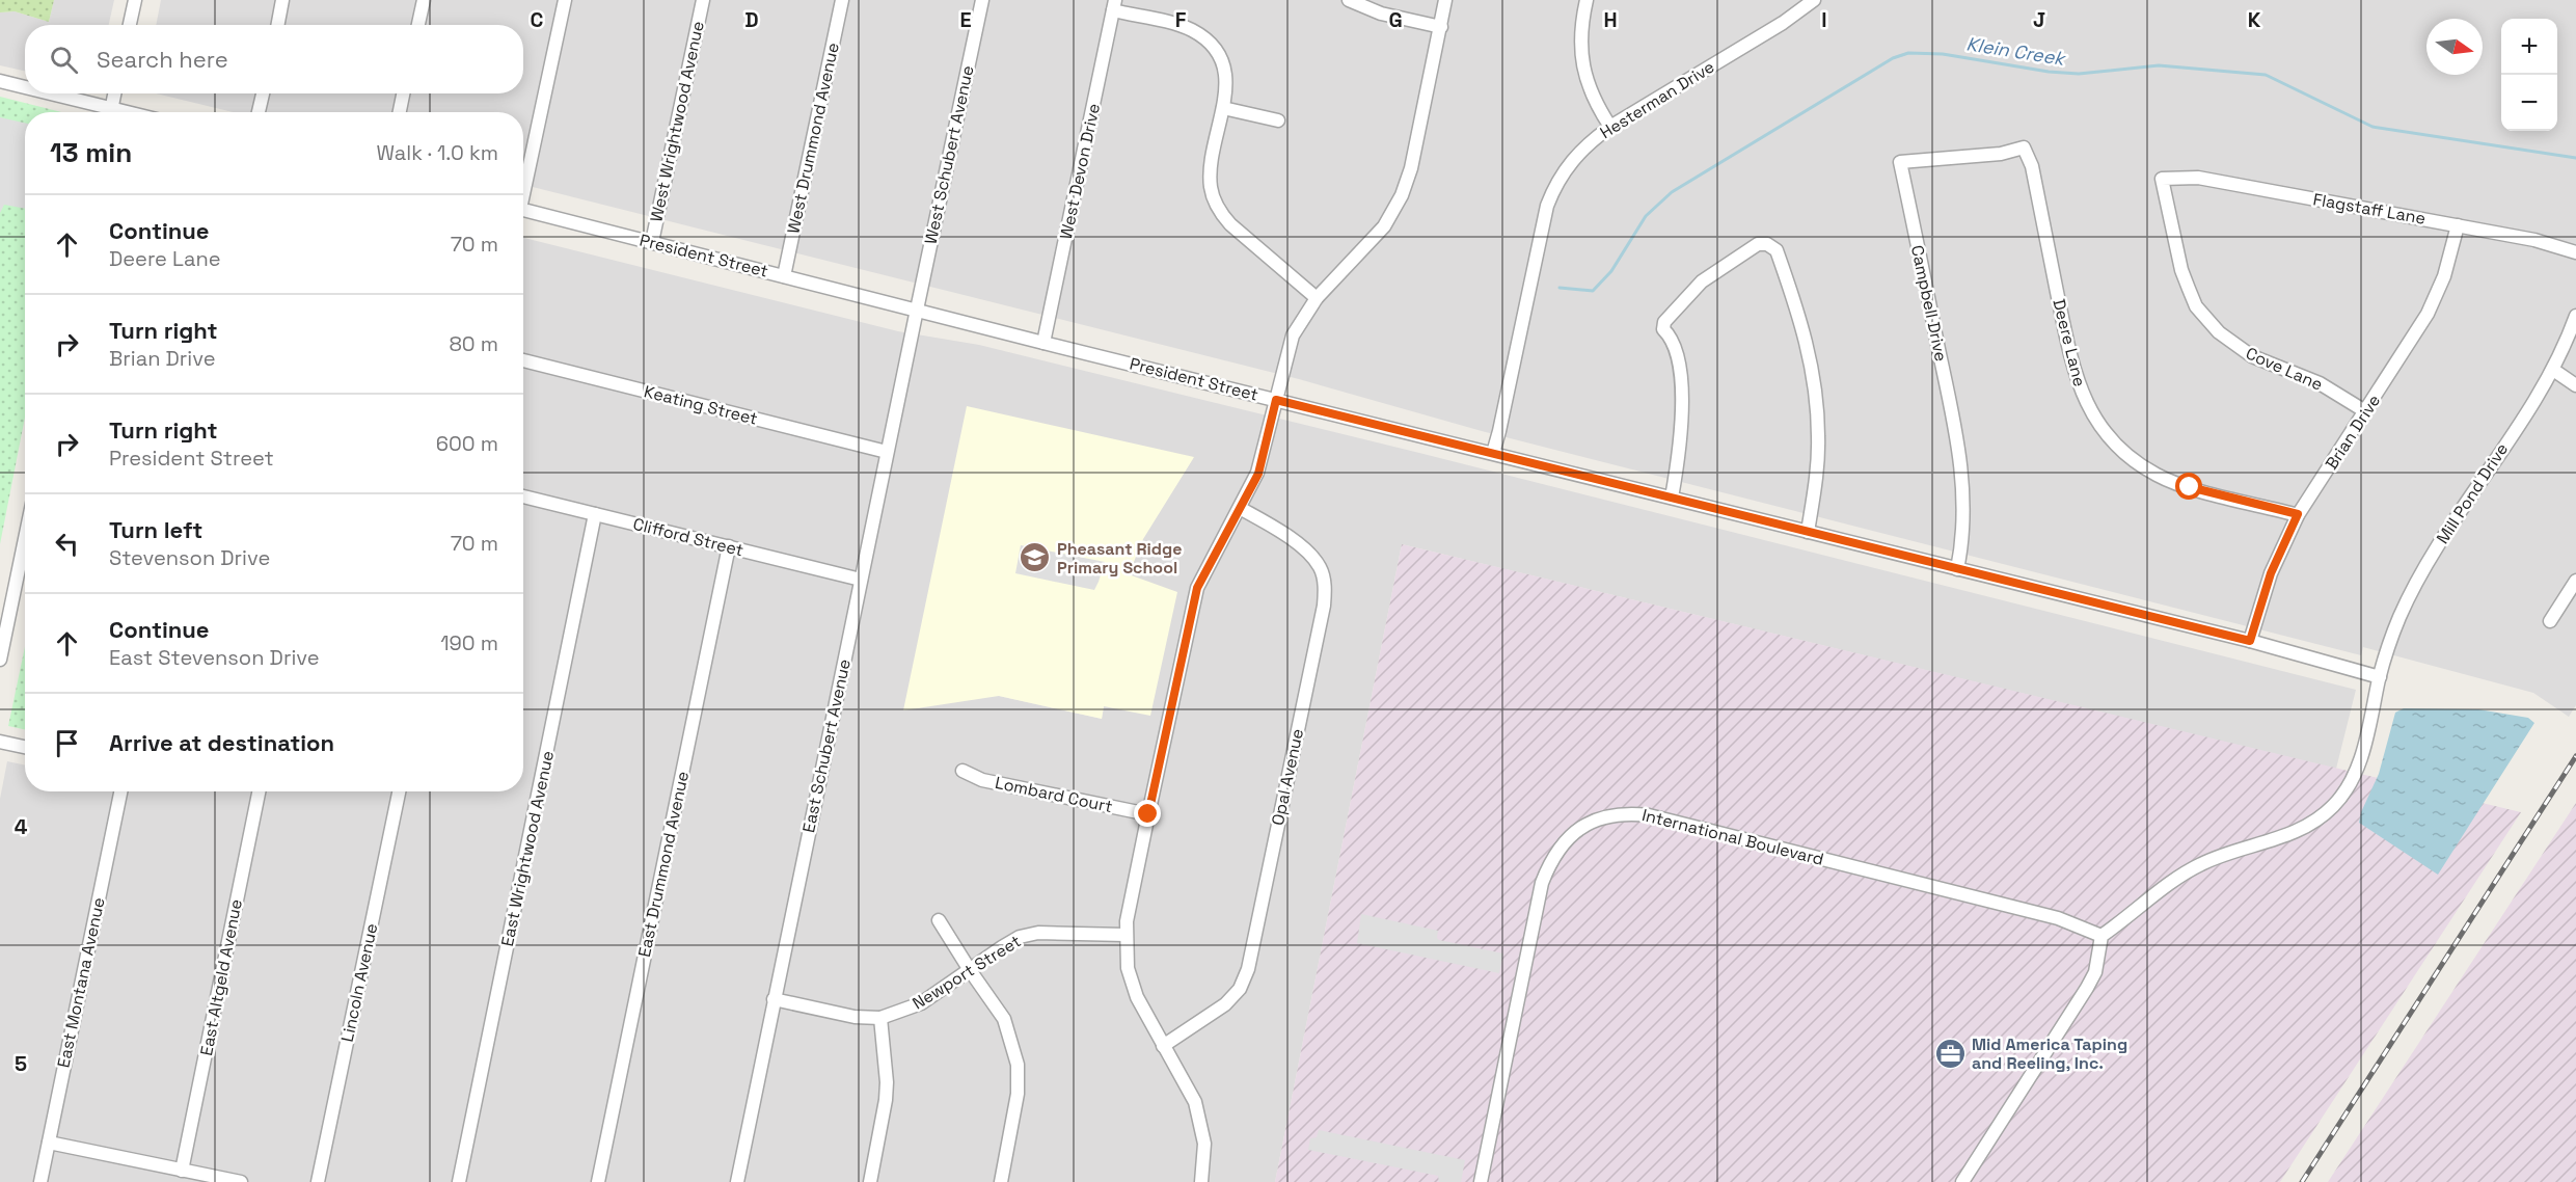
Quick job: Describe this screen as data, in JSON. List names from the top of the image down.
{
  "streets": {
    "street": [
      "Hesterman Drive",
      "West Wrightwood Avenue",
      "West Drummond Avenue",
      "West Schubert Avenue",
      "West Devon Drive",
      "Flagstaff Lane",
      "President Street",
      "Campbell Drive",
      "Deere Lane",
      "Cove Lane",
      "Keating Street",
      "Brian Drive",
      "Mill Pond Drive",
      "Clifford Street",
      "East Schubert Avenue",
      "Opal Avenue",
      "Lombard Court",
      "International Boulevard",
      "East Wrightwood Avenue",
      "East Drummond Avenue",
      "Newport Street",
      "East Altgeld Avenue",
      "East Montana Avenue",
      "Lincoln Avenue"
    ]
  },
  "crossings": [
    ["Hesterman Drive", "President Street"],
    ["West Wrightwood Avenue", "President Street"],
    ["West Drummond Avenue", "President Street"],
    ["West Schubert Avenue", "President Street"],
    ["West Schubert Avenue", "East Schubert Avenue"],
    ["West Devon Drive", "President Street"],
    ["Flagstaff Lane", "Cove Lane"],
    ["Flagstaff Lane", "Brian Drive"],
    ["President Street", "Campbell Drive"],
    ["President Street", "Brian Drive"],
    ["President Street", "Mill Pond Drive"],
    ["President Street", "East Schubert Avenue"],
    ["Campbell Drive", "Deere Lane"],
    ["Deere Lane", "Brian Drive"],
    ["Cove Lane", "Brian Drive"],
    ["Keating Street", "East Schubert Avenue"],
    ["Mill Pond Drive", "International Boulevard"],
    ["Clifford Street", "East Schubert Avenue"],
    ["Clifford Street", "East Wrightwood Avenue"],
    ["Clifford Street", "East Drummond Avenue"],
    ["East Schubert Avenue", "Newport Street"]
  ],
  "water": ["Klein Creek"],
  "places": {
    "school or university": ["Pheasant Ridge Primary School"],
    "office": ["Mid America Taping and Reeling, Inc."]
  },
  "north": "right",
  "page": {
    "map_buttons": ["+", "−"],
    "search": "Search here",
    "heading": ["13 min", "Walk · 1.0 km"],
    "list": [
      ["Continue", "Deere Lane", "70 m"],
      ["Turn right", "Brian Drive", "80 m"],
      ["Turn right", "President Street", "600 m"],
      ["Turn left", "Stevenson Drive", "70 m"],
      ["Continue", "East Stevenson Drive", "190 m"],
      "Arrive at destination"
    ]
  },
  "grid": {
    "columns": [
      "C",
      "D",
      "E",
      "F",
      "G",
      "H",
      "I",
      "J",
      "K"
    ],
    "rows": ["4", "5"]
  }
}
